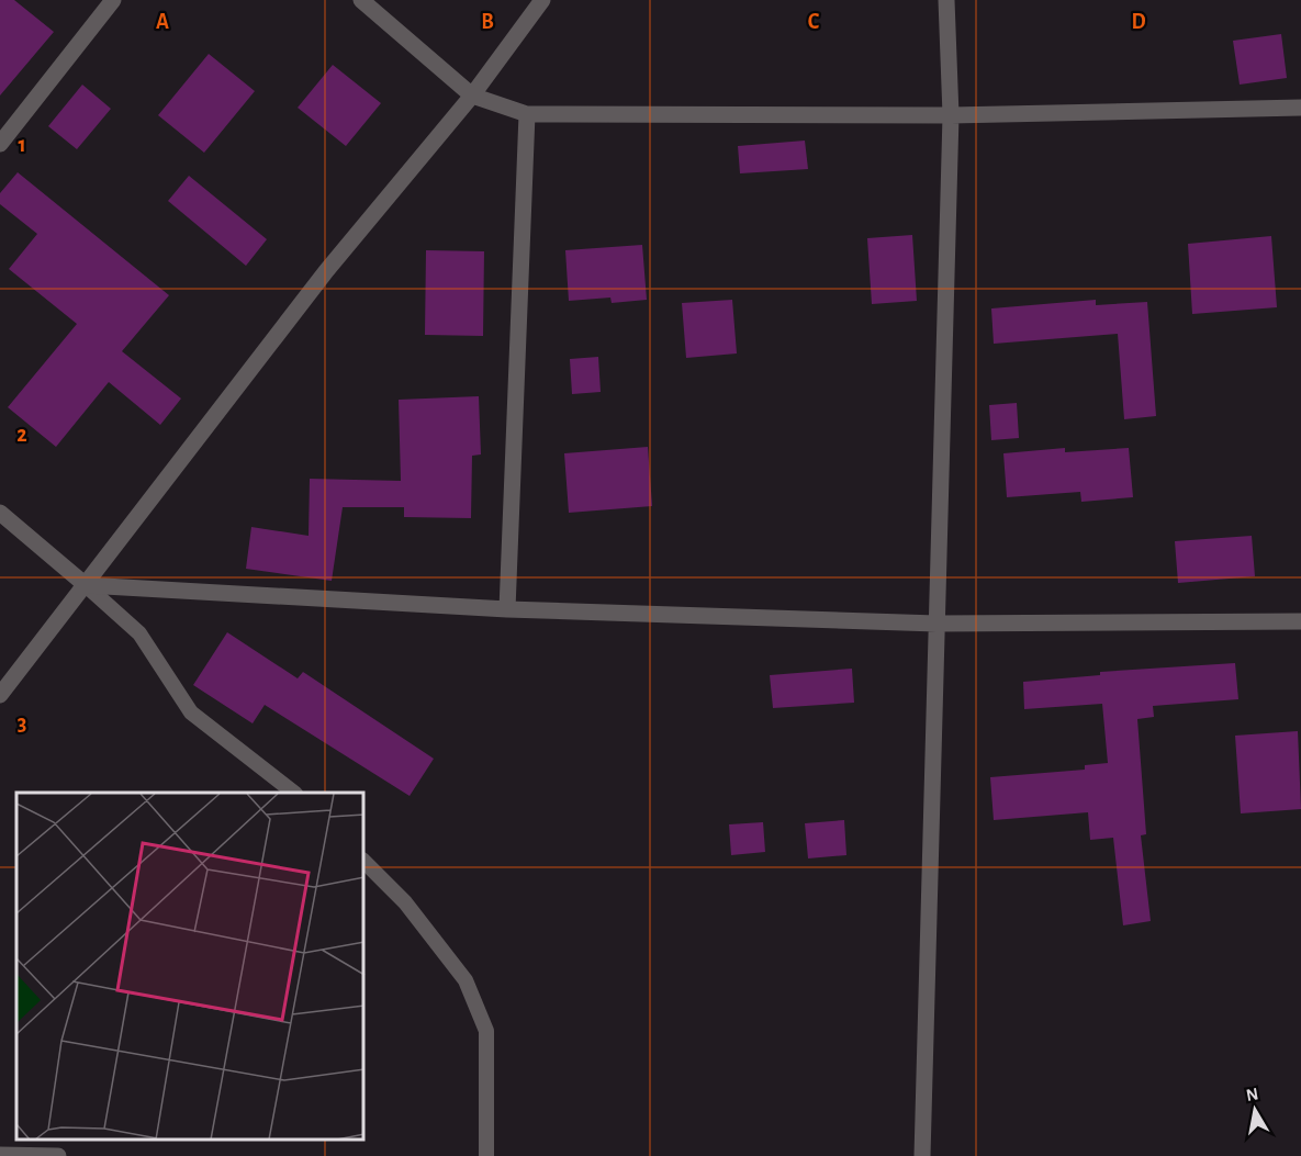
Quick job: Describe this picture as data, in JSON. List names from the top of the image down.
{
  "north": "top",
  "grid": {
    "columns": [
      "A",
      "B",
      "C",
      "D"
    ],
    "rows": ["1", "2", "3"]
  }
}
